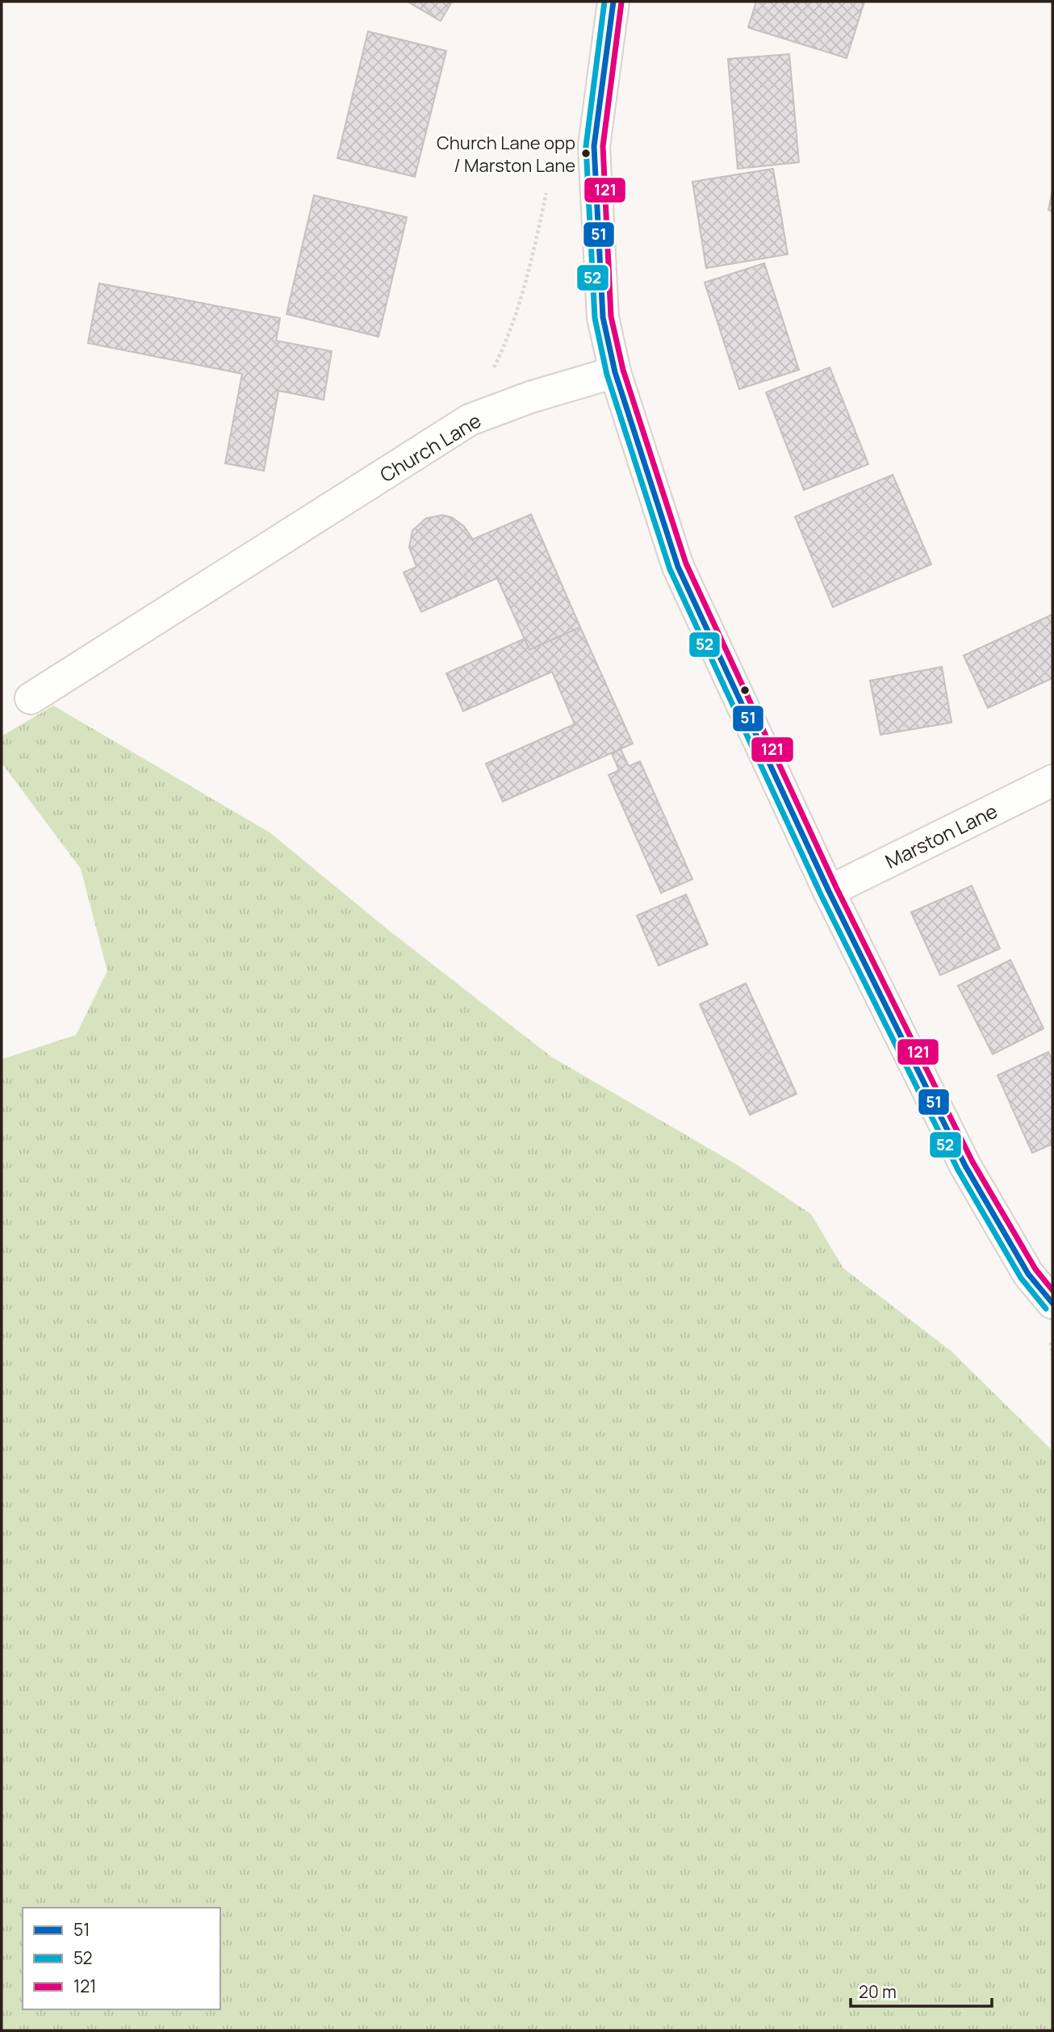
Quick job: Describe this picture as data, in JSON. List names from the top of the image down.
{
  "streets": {
    "street": ["Church Lane", "Marston Lane"]
  },
  "places": ["Church Lane opp / Marston Lane"],
  "lines": ["transit line 51", "transit line 52", "transit line 121"],
  "legend": ["51", "52", "121"],
  "scale_bar": "20 m"
}
